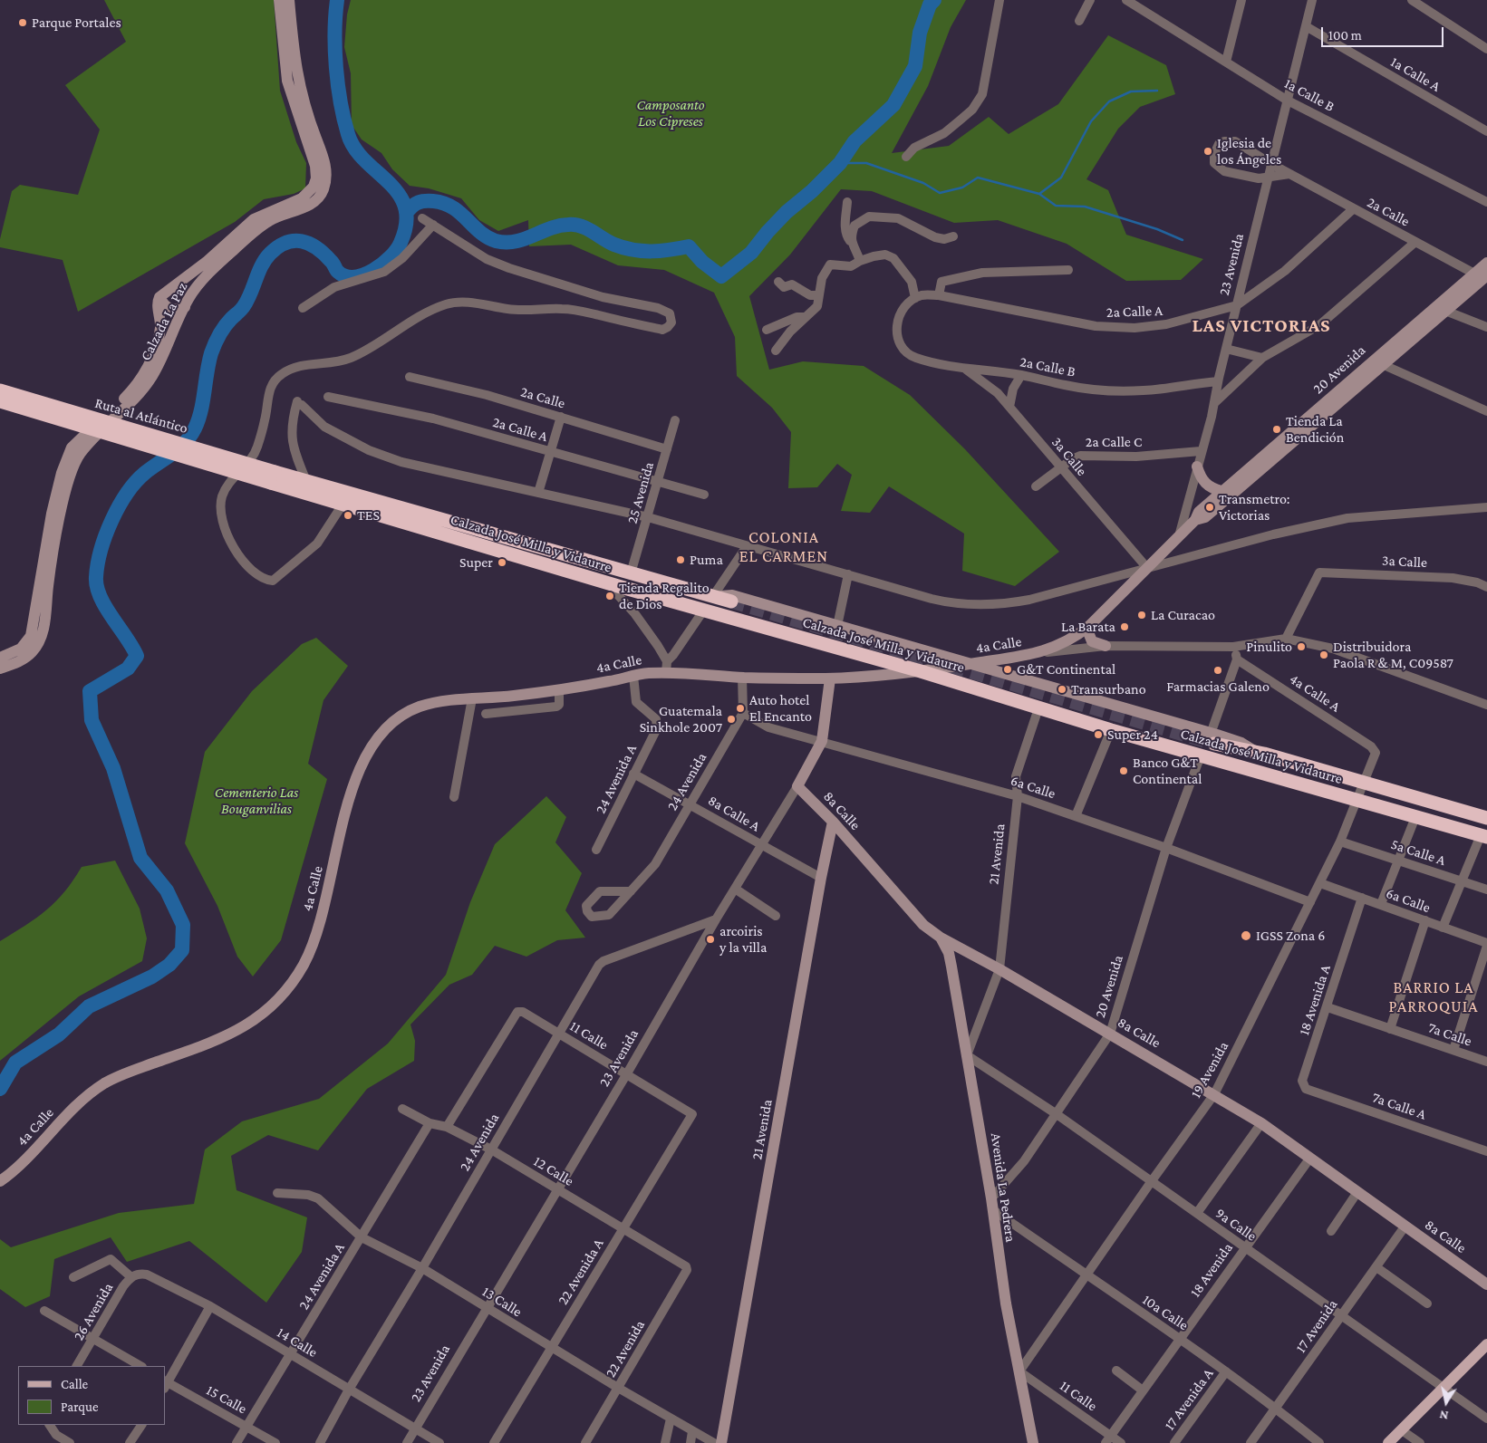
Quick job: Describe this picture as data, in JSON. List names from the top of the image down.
{
  "streets": {
    "highway": ["Ruta al Atlántico", "Calzada José Milla y Vidaurre"],
    "main road": [
      "23 Avenida",
      "Calzada La Paz",
      "20 Avenida",
      "4a Calle",
      "8a Calle",
      "21 Avenida",
      "Avenida La Pedrera"
    ],
    "street": [
      "1a Calle A",
      "1a Calle B",
      "2a Calle",
      "2a Calle A",
      "2a Calle B",
      "2a Calle C",
      "3a Calle",
      "25 Avenida",
      "4a Calle A",
      "24 Avenida A",
      "24 Avenida",
      "6a Calle",
      "8a Calle A",
      "5a Calle A",
      "18 Avenida A",
      "7a Calle",
      "11 Calle",
      "19 Avenida",
      "7a Calle A",
      "12 Calle",
      "9a Calle",
      "18 Avenida",
      "22 Avenida A",
      "13 Calle",
      "26 Avenida",
      "10a Calle",
      "17 Avenida",
      "14 Calle",
      "22 Avenida",
      "15 Calle",
      "17 Avenida A"
    ]
  },
  "crossings": [
    ["1a Calle A", "23 Avenida"],
    ["1a Calle B", "23 Avenida"],
    ["2a Calle", "23 Avenida"],
    ["2a Calle", "2a Calle A"],
    ["2a Calle", "20 Avenida"],
    ["2a Calle", "25 Avenida"],
    ["23 Avenida", "2a Calle A"],
    ["23 Avenida", "2a Calle B"],
    ["23 Avenida", "20 Avenida"],
    ["23 Avenida", "2a Calle C"],
    ["23 Avenida", "4a Calle"],
    ["23 Avenida", "24 Avenida"],
    ["23 Avenida", "6a Calle"],
    ["23 Avenida", "8a Calle"],
    ["23 Avenida", "8a Calle A"],
    ["23 Avenida", "11 Calle"],
    ["23 Avenida", "12 Calle"],
    ["23 Avenida", "13 Calle"],
    ["23 Avenida", "14 Calle"],
    ["2a Calle A", "2a Calle B"],
    ["2a Calle A", "25 Avenida"],
    ["2a Calle B", "3a Calle"],
    ["20 Avenida", "3a Calle"],
    ["20 Avenida", "Calzada José Milla y Vidaurre"],
    ["20 Avenida", "4a Calle"],
    ["20 Avenida", "6a Calle"],
    ["20 Avenida", "8a Calle"],
    ["20 Avenida", "Avenida La Pedrera"],
    ["20 Avenida", "9a Calle"],
    ["20 Avenida", "10a Calle"],
    ["Ruta al Atlántico", "Calzada José Milla y Vidaurre"],
    ["2a Calle C", "3a Calle"],
    ["3a Calle", "4a Calle"],
    ["25 Avenida", "Calzada José Milla y Vidaurre"],
    ["Calzada José Milla y Vidaurre", "4a Calle"],
    ["Calzada José Milla y Vidaurre", "21 Avenida"],
    ["Calzada José Milla y Vidaurre", "19 Avenida"],
    ["4a Calle", "24 Avenida A"],
    ["4a Calle A", "19 Avenida"],
    ["24 Avenida A", "8a Calle A"],
    ["24 Avenida A", "12 Calle"],
    ["24 Avenida A", "13 Calle"],
    ["24 Avenida A", "14 Calle"],
    ["24 Avenida A", "15 Calle"],
    ["24 Avenida", "6a Calle"],
    ["24 Avenida", "8a Calle A"],
    ["24 Avenida", "11 Calle"],
    ["24 Avenida", "12 Calle"],
    ["24 Avenida", "13 Calle"],
    ["24 Avenida", "14 Calle"],
    ["6a Calle", "21 Avenida"],
    ["6a Calle", "18 Avenida A"],
    ["6a Calle", "19 Avenida"],
    ["8a Calle", "21 Avenida"],
    ["8a Calle", "19 Avenida"],
    ["8a Calle", "Avenida La Pedrera"],
    ["8a Calle", "18 Avenida"],
    ["8a Calle", "17 Avenida"],
    ["8a Calle A", "21 Avenida"],
    ["5a Calle A", "19 Avenida"],
    ["21 Avenida", "Avenida La Pedrera"],
    ["21 Avenida", "9a Calle"],
    ["18 Avenida A", "7a Calle"],
    ["18 Avenida A", "7a Calle A"],
    ["11 Calle", "19 Avenida"],
    ["11 Calle", "12 Calle"],
    ["11 Calle", "Avenida La Pedrera"],
    ["11 Calle", "18 Avenida"],
    ["11 Calle", "22 Avenida A"],
    ["19 Avenida", "Avenida La Pedrera"],
    ["19 Avenida", "9a Calle"],
    ["19 Avenida", "10a Calle"],
    ["12 Calle", "22 Avenida A"],
    ["12 Calle", "22 Avenida"],
    ["Avenida La Pedrera", "9a Calle"],
    ["Avenida La Pedrera", "10a Calle"],
    ["9a Calle", "18 Avenida"],
    ["9a Calle", "17 Avenida"],
    ["18 Avenida", "10a Calle"],
    ["22 Avenida A", "13 Calle"],
    ["13 Calle", "22 Avenida"],
    ["26 Avenida", "14 Calle"],
    ["10a Calle", "17 Avenida"],
    ["10a Calle", "17 Avenida A"]
  ],
  "districts": ["LAS VICTORIAS", "COLONIA EL CARMEN", "BARRIO LA PARROQUIA"],
  "parks": ["Camposanto Los Cipreses", "Cementerio Las Bouganvilias"],
  "places": [
    "Parque Portales",
    "Iglesia de los Ángeles",
    "Tienda La Bendición",
    "Transmetro: Victorias",
    "TES",
    "Puma",
    "Super",
    "Tienda Regalito de Dios",
    "La Curacao",
    "La Barata",
    "Pinulito",
    "Distribuidora Paola R & M, C09587",
    "G&T Continental",
    "Farmacias Galeno",
    "Transurbano",
    "Auto hotel El Encanto",
    "Guatemala Sinkhole 2007",
    "Super 24",
    "Banco G&T Continental",
    "IGSS Zona 6",
    "arcoiris y la villa"
  ],
  "legend": ["Calle", "Parque"],
  "scale_bar": "100 m",
  "north": "bottom"
}
